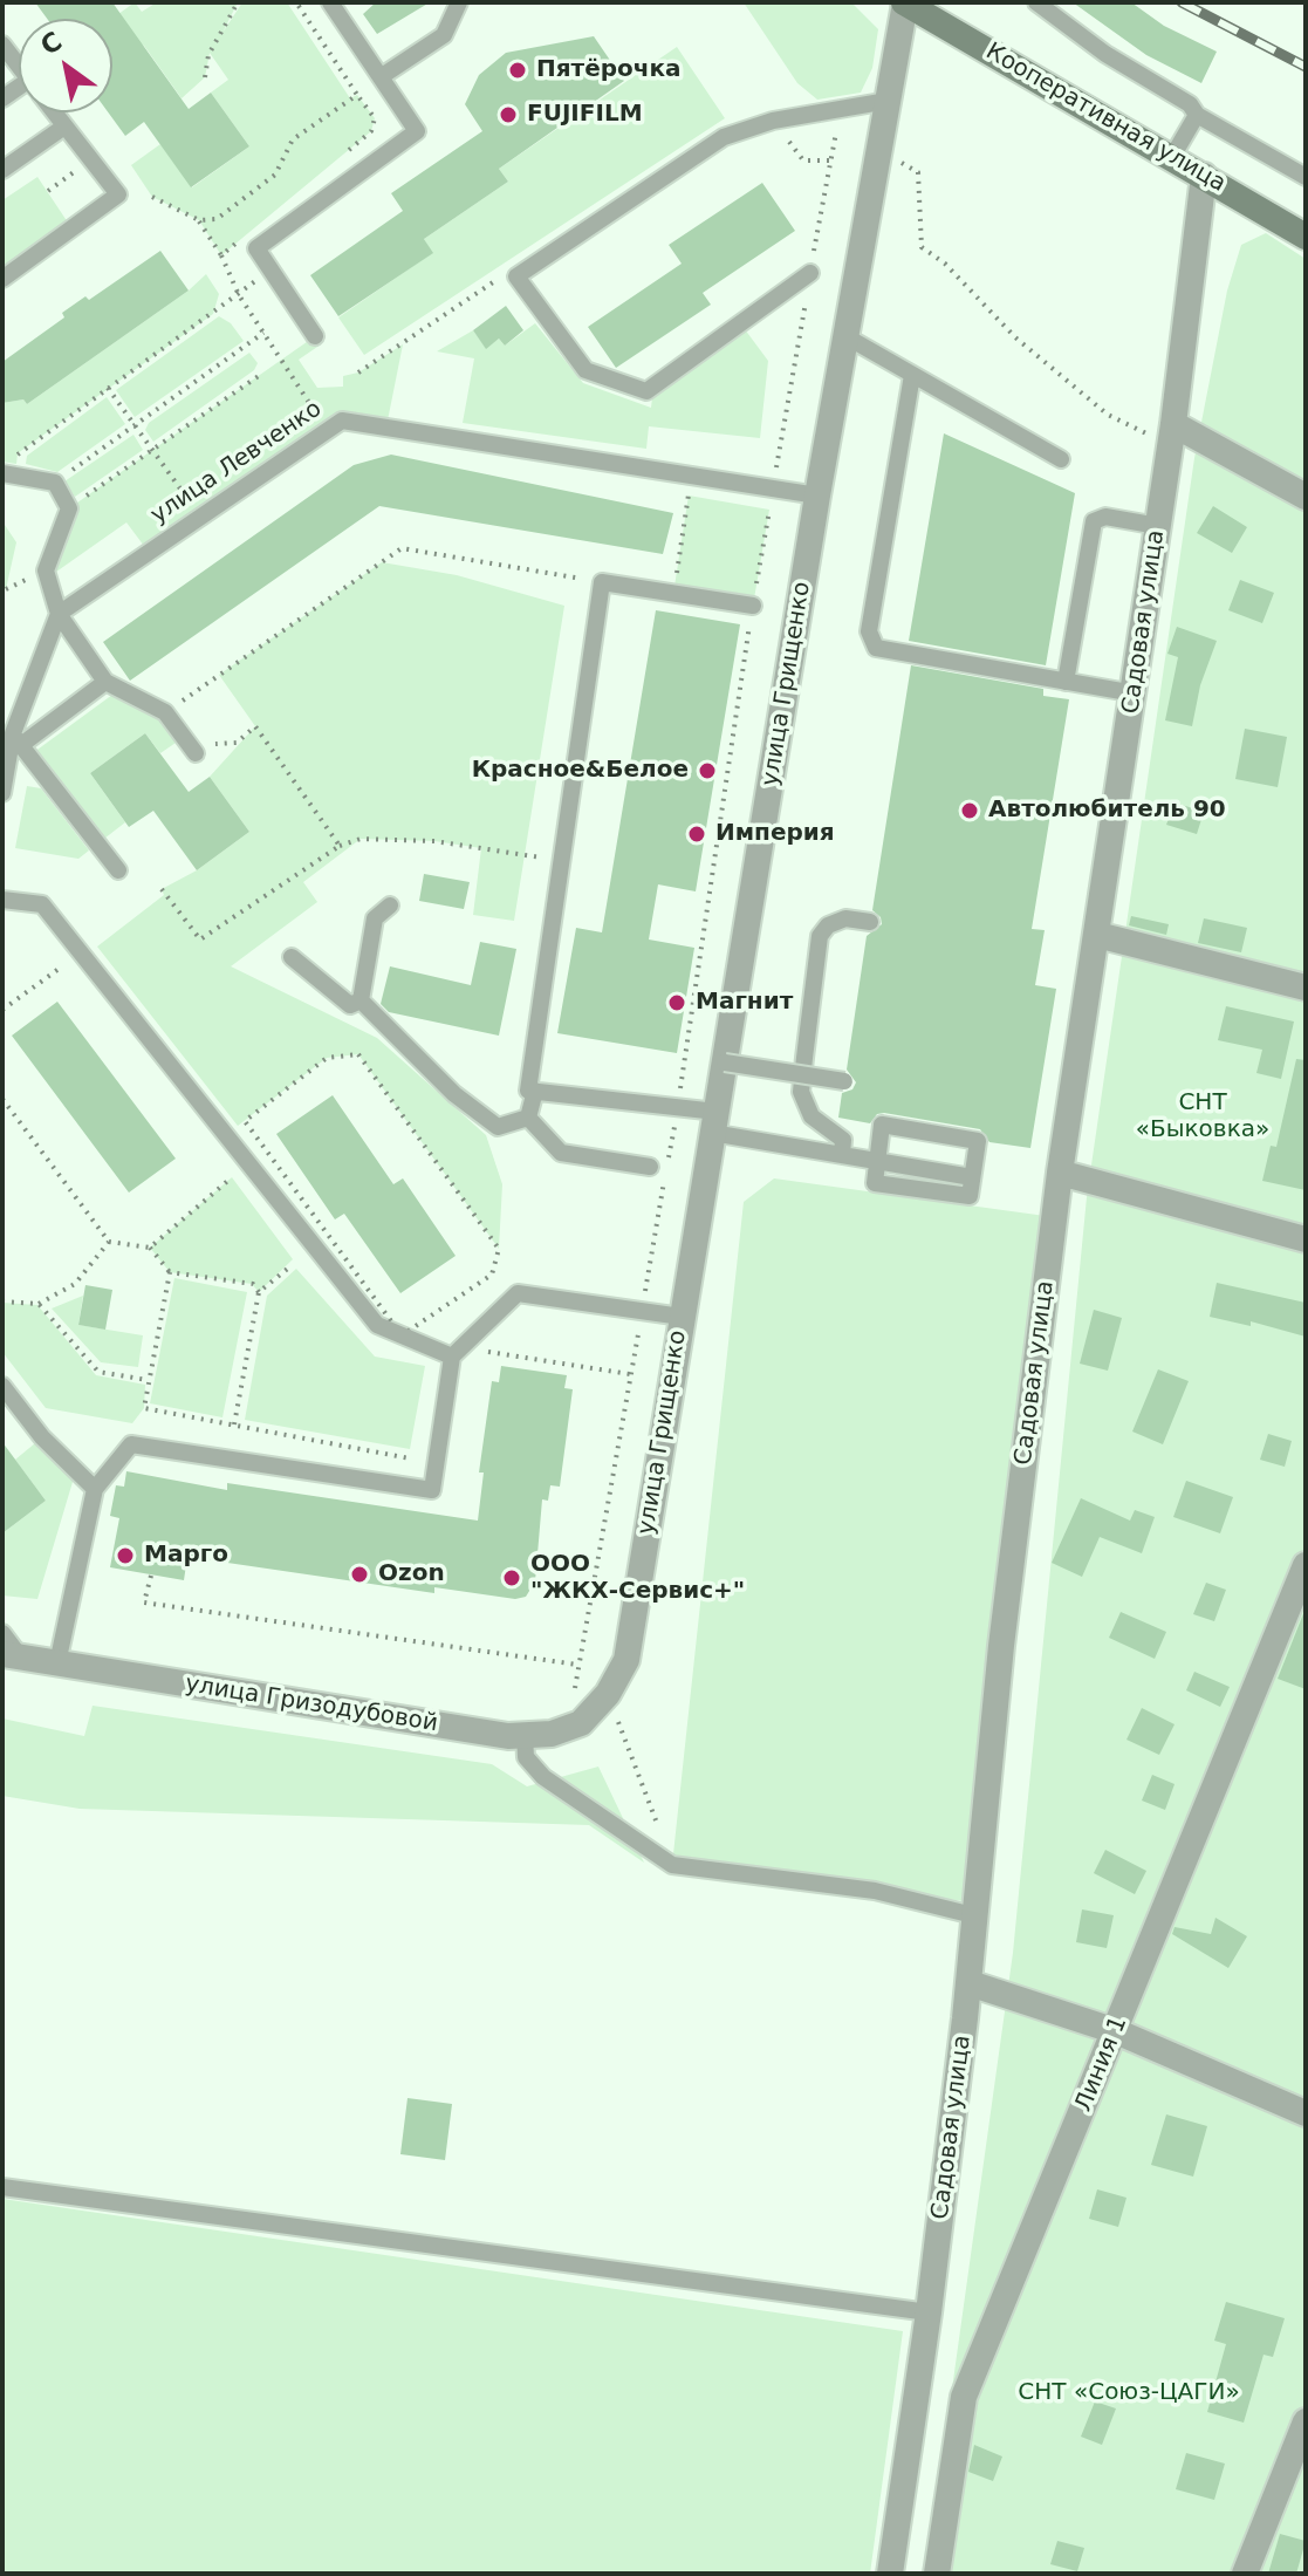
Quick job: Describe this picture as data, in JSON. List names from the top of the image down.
{
  "streets": {
    "main road": ["Кооперативная улица"],
    "street": [
      "Садовая улица",
      "улица Грищенко",
      "улица Гризодубовой",
      "Линия 1"
    ],
    "lane": ["улица Левченко"]
  },
  "crossings": [
    ["Кооперативная улица", "Садовая улица"],
    ["Кооперативная улица", "улица Грищенко"],
    ["улица Левченко", "улица Грищенко"],
    ["улица Грищенко", "улица Гризодубовой"]
  ],
  "parks": ["СНТ «Быковка»", "СНТ «Союз-ЦАГИ»"],
  "places": [
    "Пятёрочка",
    "FUJIFILM",
    "Красное&Белое",
    "Автолюбитель 90",
    "Империя",
    "Магнит",
    "Марго",
    "Ozon",
    "ООО \"ЖКХ-Сервис+\""
  ],
  "north": "top left"
}
